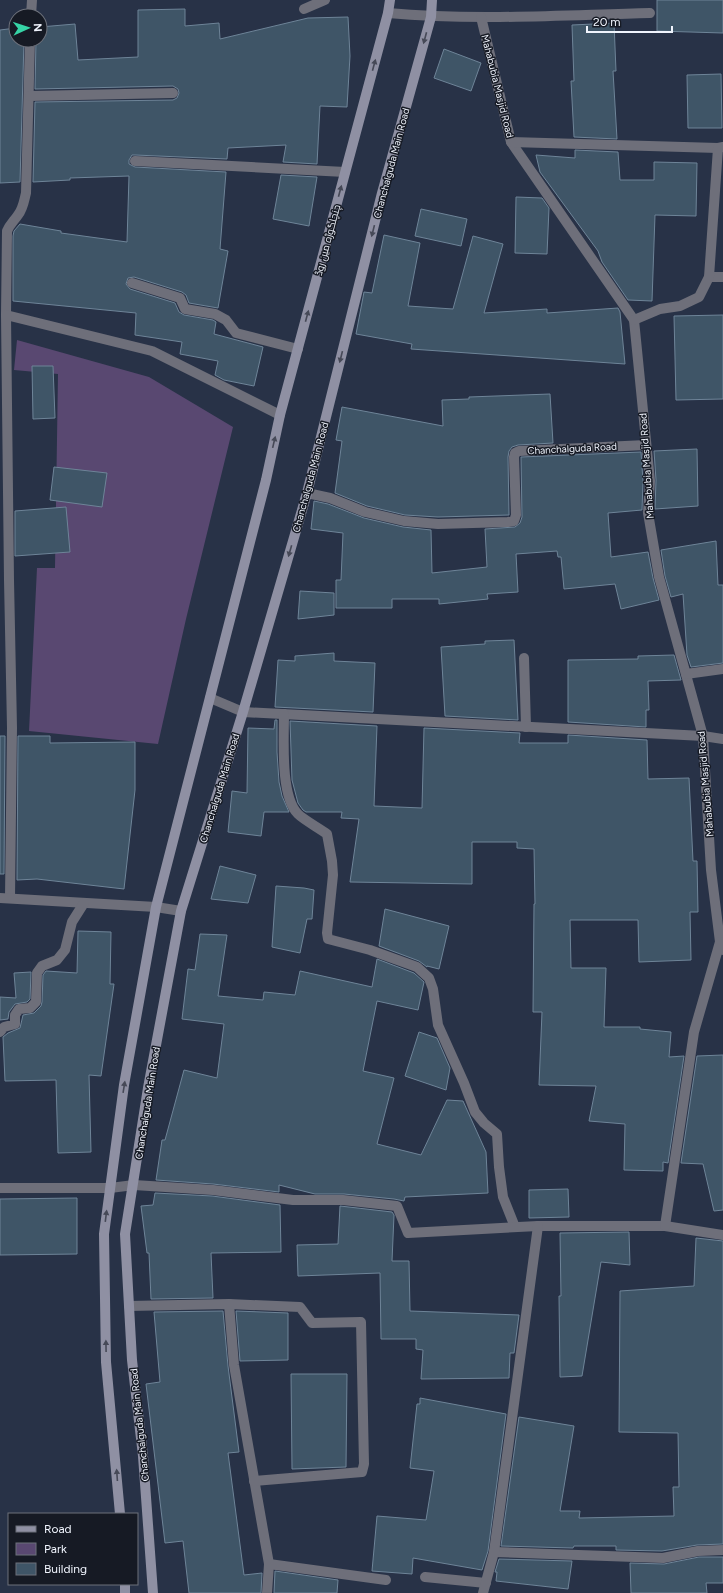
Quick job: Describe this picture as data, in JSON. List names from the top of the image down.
{
  "streets": {
    "main road": ["Chanchalguda Main Road", "چنچلگوڑہ مین روڈ"],
    "street": ["Mahabubia Masjid Road", "Chanchalguda Road"]
  },
  "crossings": [
    ["Mahabubia Masjid Road", "Chanchalguda Road"],
    ["Chanchalguda Main Road", "Chanchalguda Road"]
  ],
  "one_way": ["Chanchalguda Main Road", "چنچلگوڑہ مین روڈ"],
  "legend": ["Road", "Park", "Building"],
  "scale_bar": "20 m",
  "north": "right"
}
